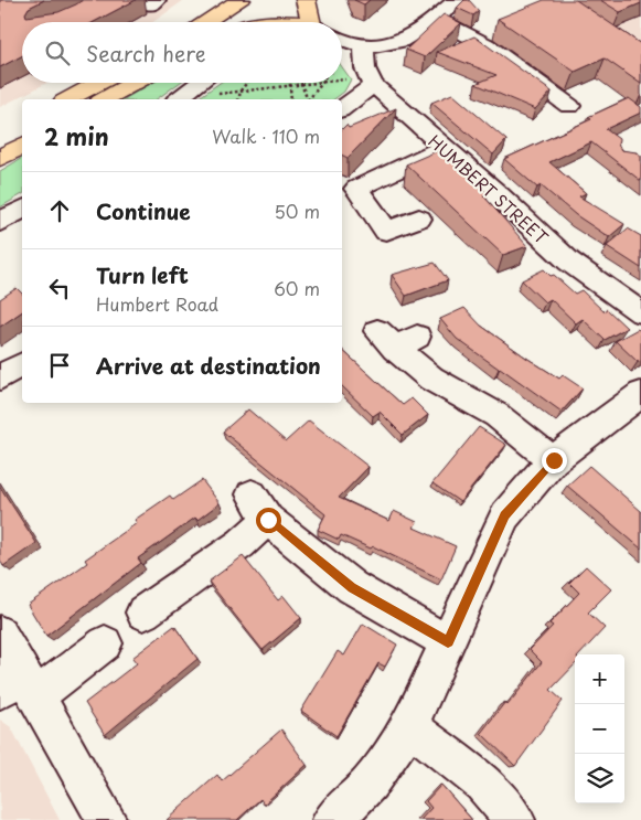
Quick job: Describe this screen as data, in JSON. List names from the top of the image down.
{
  "streets": {
    "street": ["HUMBERT STREET"]
  },
  "page": {
    "search": "Search here",
    "heading": ["2 min", "Walk · 110 m"],
    "list": [
      ["Continue", "50 m"],
      ["Turn left", "Humbert Road", "60 m"],
      "Arrive at destination"
    ],
    "map_buttons": ["+", "−"]
  }
}
